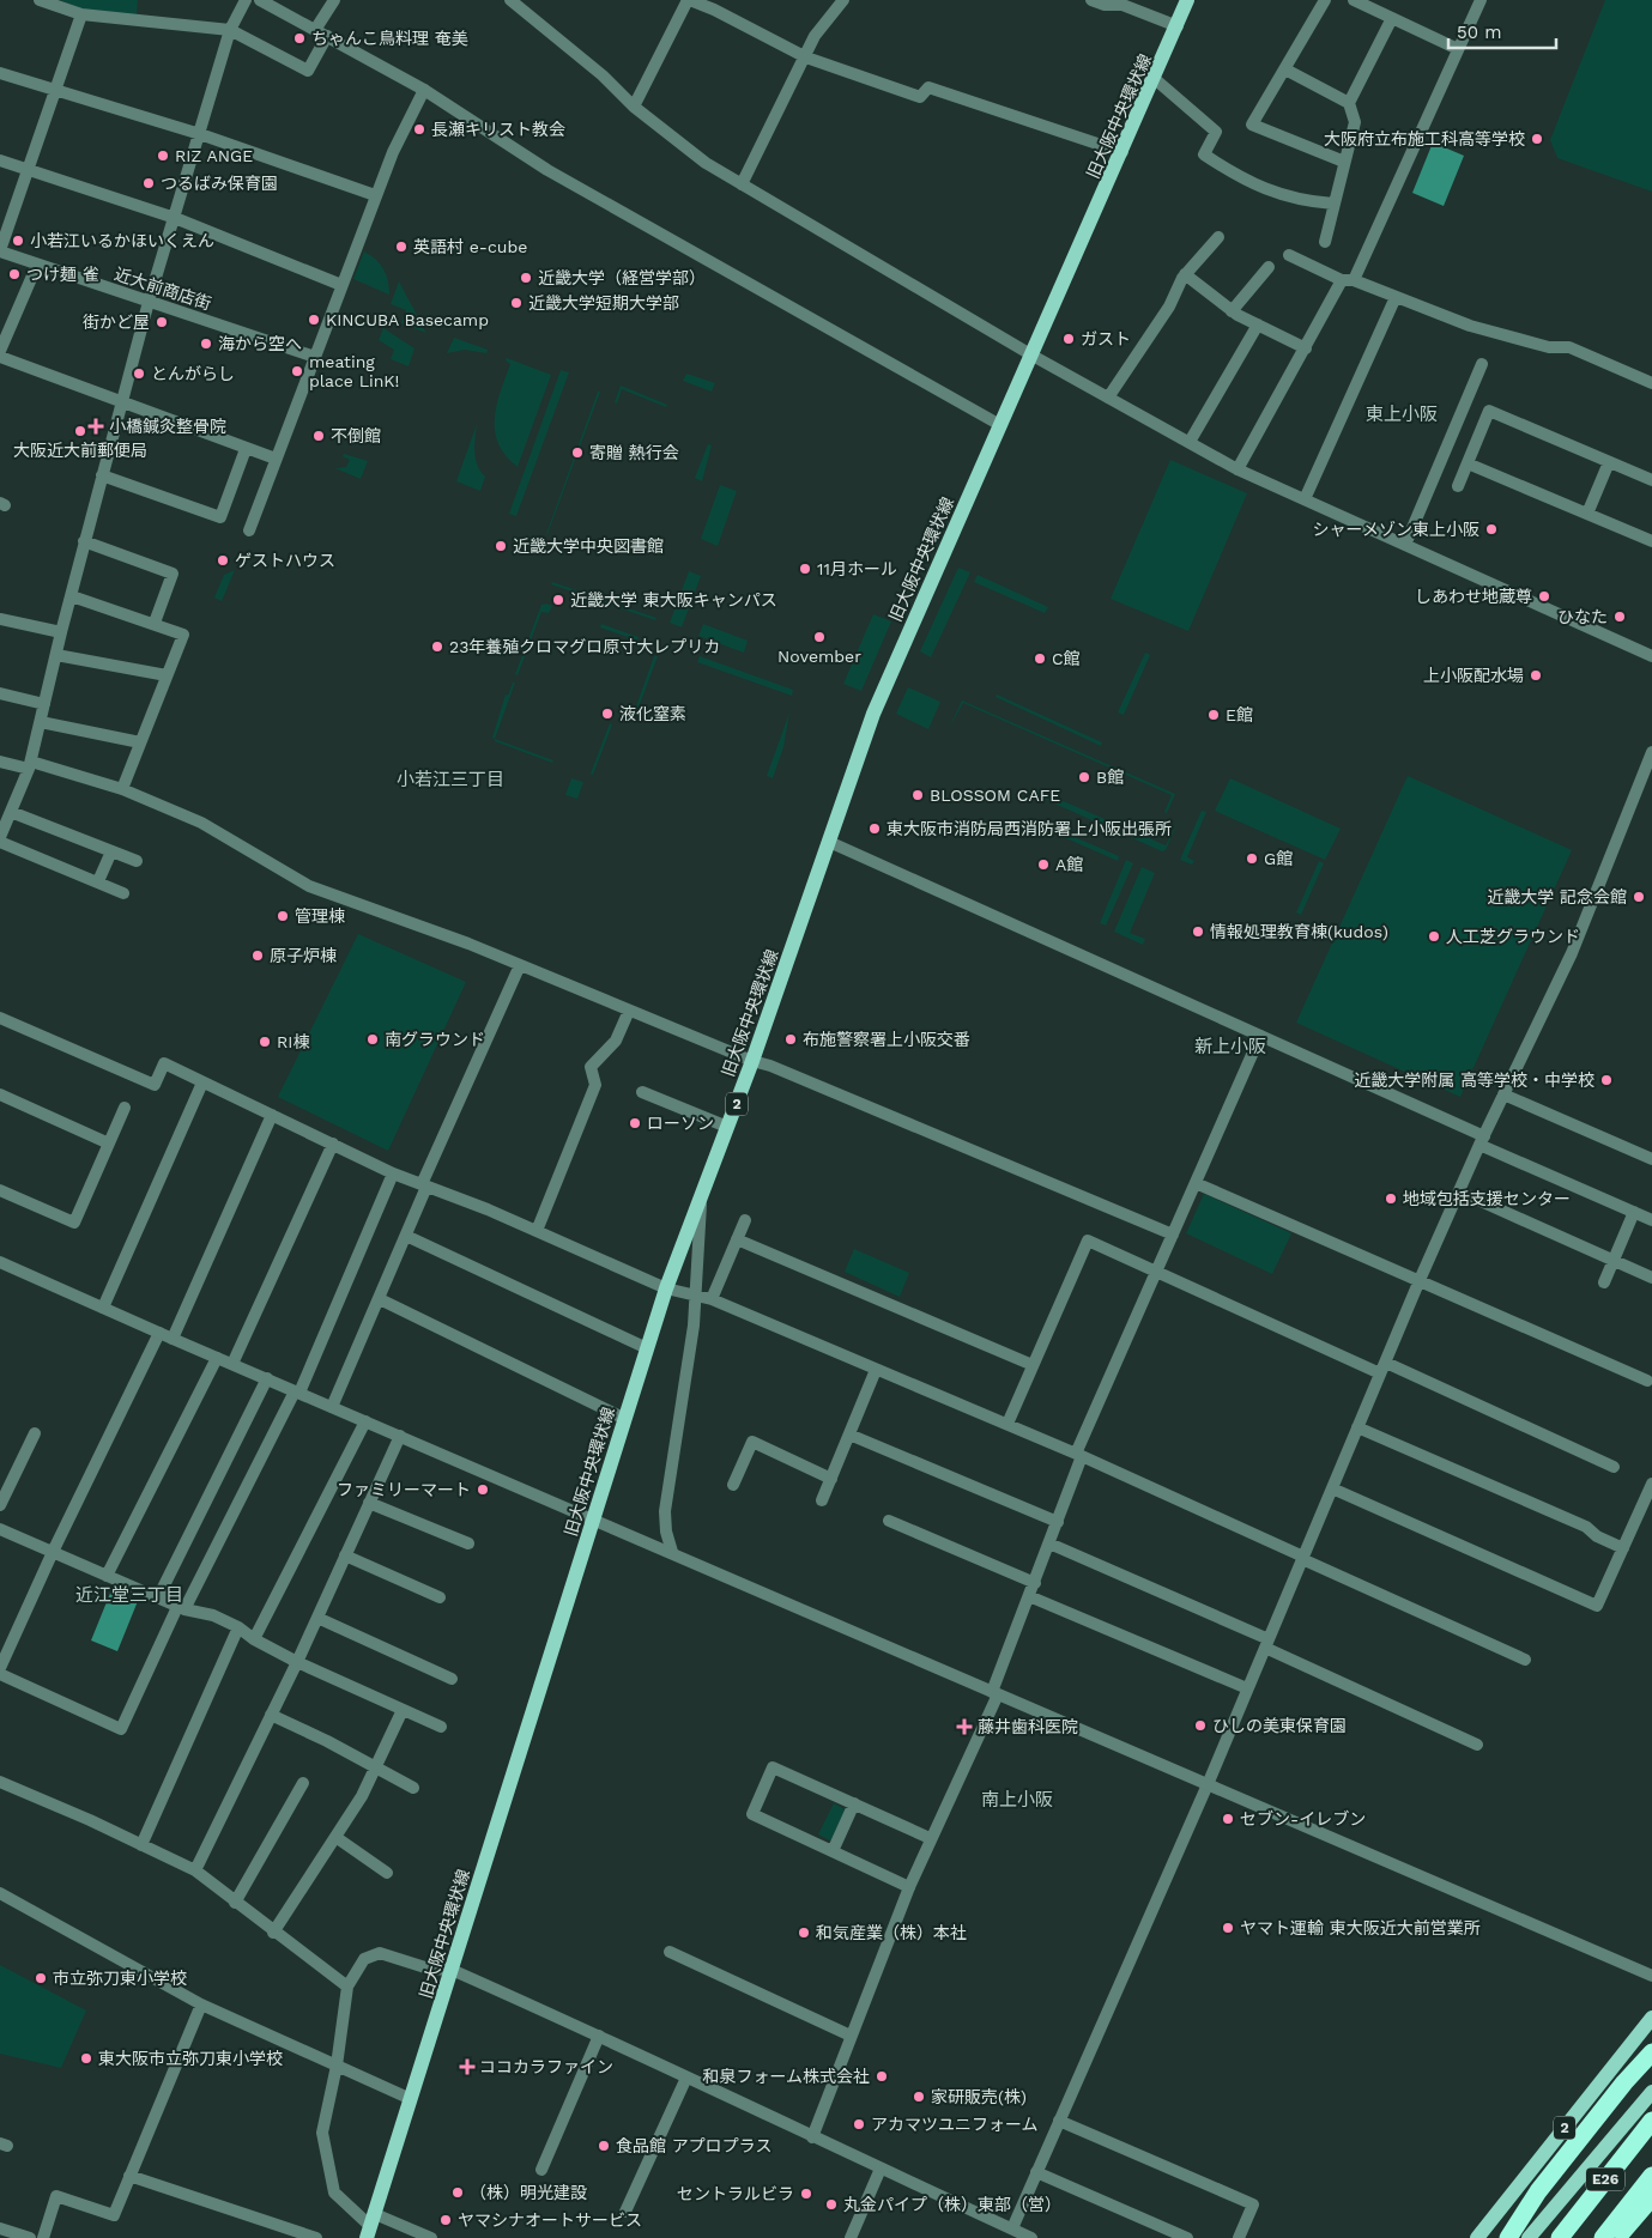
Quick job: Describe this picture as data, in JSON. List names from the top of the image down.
{
  "streets": {
    "highway": ["E26"],
    "main road": ["旧大阪中央環状線", "2"],
    "street": ["近大前商店街"]
  },
  "districts": [
    "東上小阪",
    "小若江三丁目",
    "新上小阪",
    "近江堂三丁目",
    "南上小阪"
  ],
  "places": {
    "other": [
      "ちゃんこ鳥料理 奄美",
      "長瀬キリスト教会",
      "大阪府立布施工科高等学校",
      "RIZ ANGE",
      "つるばみ保育園",
      "小若江いるかほいくえん",
      "英語村 e-cube",
      "つけ麺 雀",
      "近畿大学（経営学部）",
      "近畿大学短期大学部",
      "KINCUBA Basecamp",
      "街かど屋",
      "ガスト",
      "海から空へ",
      "meating place LinK!",
      "とんがらし",
      "大阪近大前郵便局",
      "不倒館",
      "寄贈 熱行会",
      "シャーメゾン東上小阪",
      "近畿大学中央図書館",
      "ゲストハウス",
      "11月ホール",
      "しあわせ地蔵尊",
      "近畿大学 東大阪キャンパス",
      "ひなた",
      "November",
      "23年養殖クロマグロ原寸大レプリカ",
      "C館",
      "上小阪配水場",
      "液化窒素",
      "E館",
      "B館",
      "BLOSSOM CAFE",
      "東大阪市消防局西消防署上小阪出張所",
      "G館",
      "A館",
      "近畿大学 記念会館",
      "管理棟",
      "情報処理教育棟(kudos)",
      "人工芝グラウンド",
      "原子炉棟",
      "南グラウンド",
      "布施警察署上小阪交番",
      "RI棟",
      "近畿大学附属 高等学校・中学校",
      "ローソン",
      "地域包括支援センター",
      "ファミリーマート",
      "ひしの美東保育園",
      "セブン-イレブン",
      "ヤマト運輸 東大阪近大前営業所",
      "和気産業（株）本社",
      "市立弥刀東小学校",
      "東大阪市立弥刀東小学校",
      "和泉フォーム株式会社",
      "家研販売(株)",
      "アカマツユニフォーム",
      "食品館 アプロプラス",
      "（株）明光建設",
      "セントラルビラ",
      "丸金パイプ（株）東部（営）",
      "ヤマシナオートサービス"
    ],
    "health": ["小橋鍼灸整骨院", "藤井歯科医院", "ココカラファイン"]
  },
  "scale_bar": "50 m"
}
